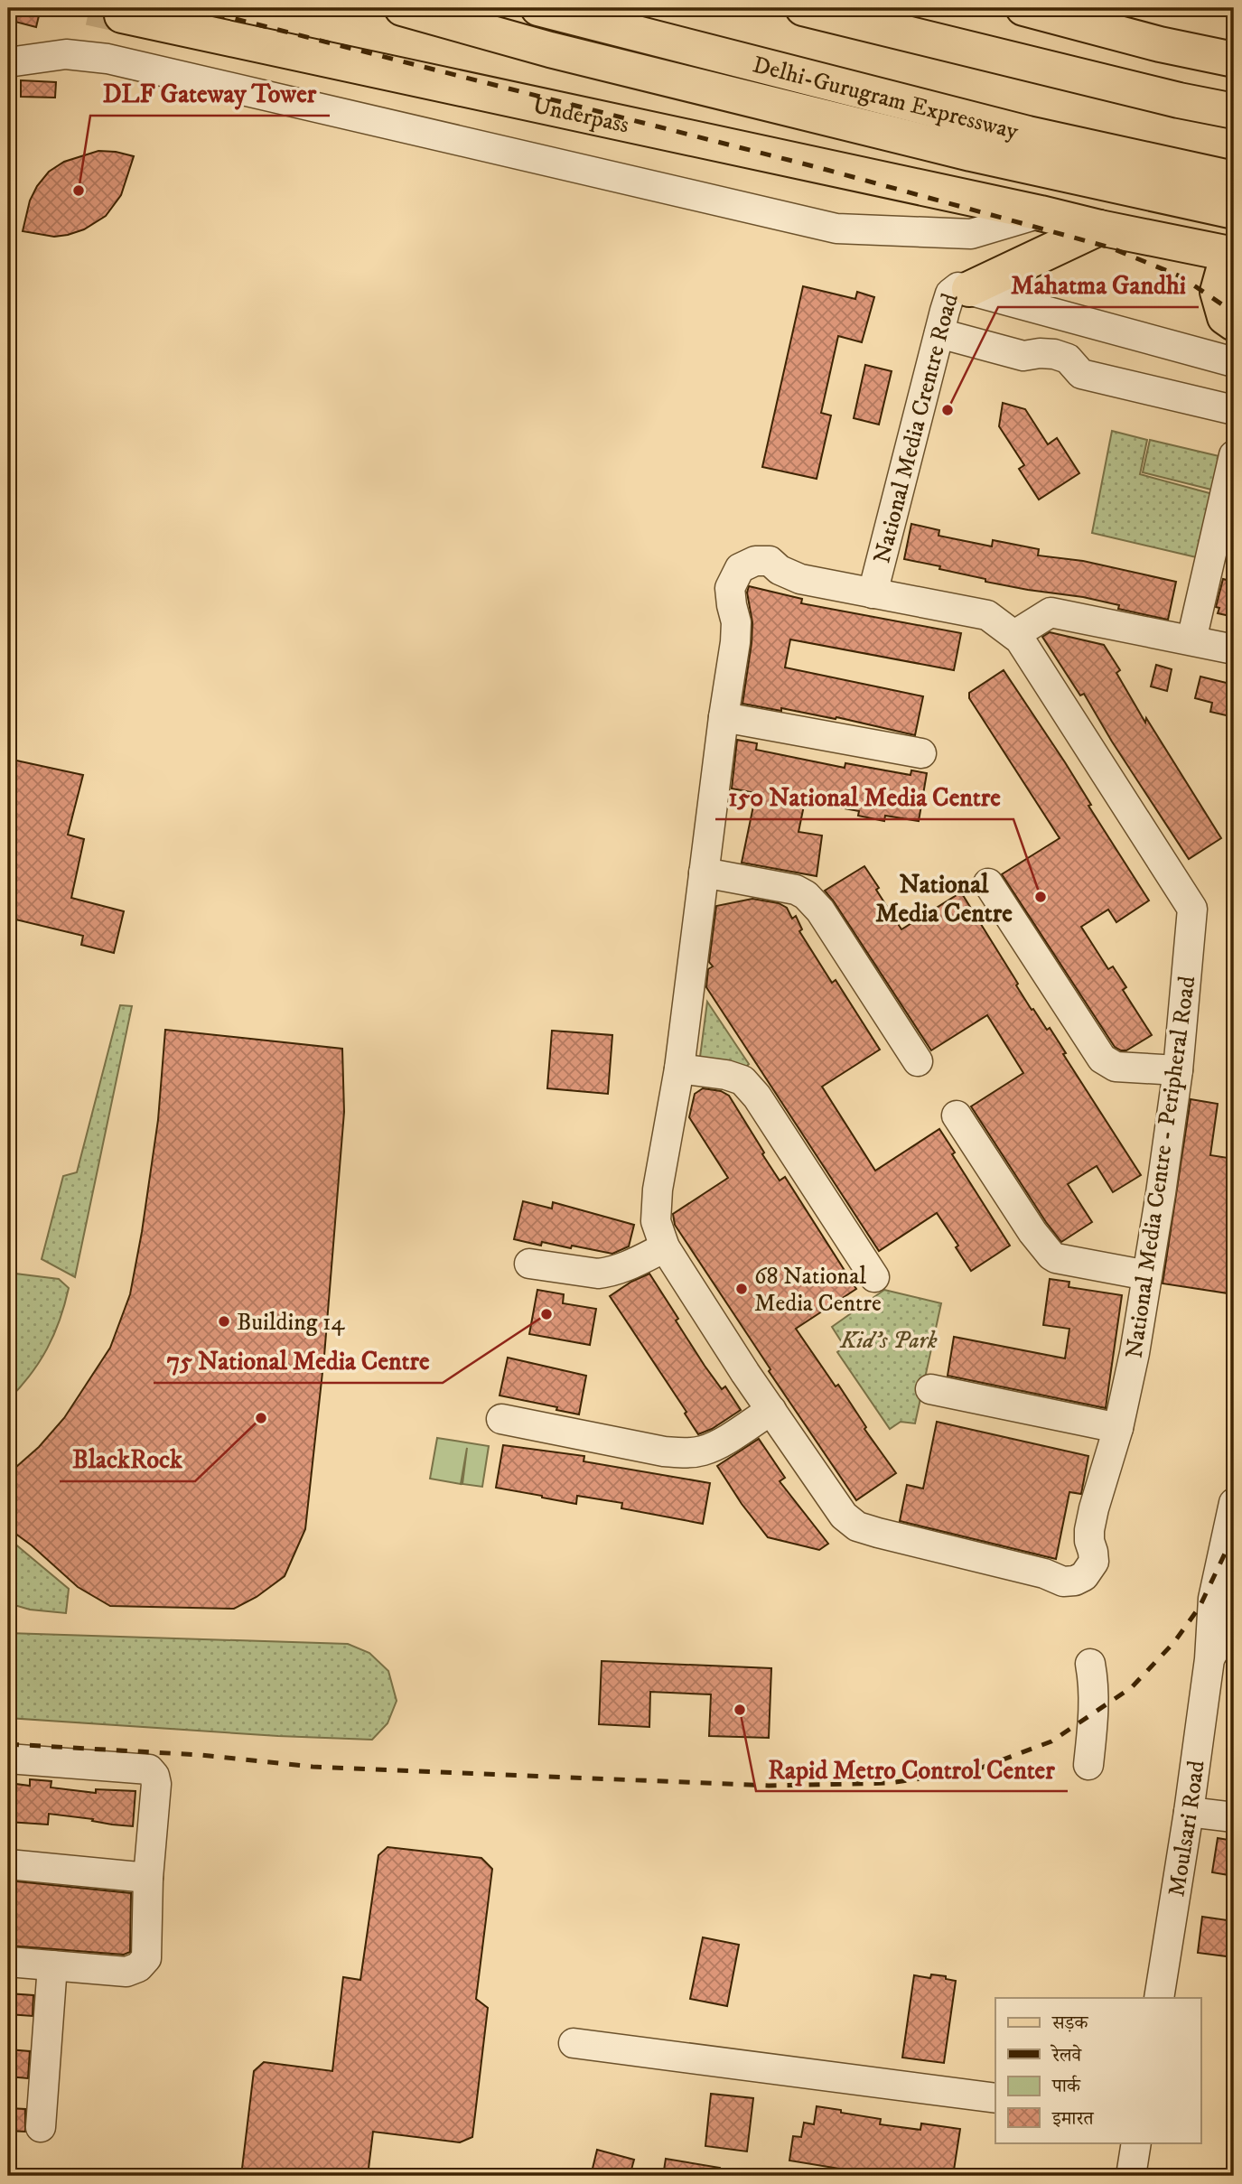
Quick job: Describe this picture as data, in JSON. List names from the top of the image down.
{
  "streets": {
    "main road": ["Delhi-Gurugram Expressway", "Underpass"],
    "street": ["National Media Crentre Road", "National Media Centre - Peripheral Road", "Moulsari Road"]
  },
  "crossings": [
    ["National Media Crentre Road", "National Media Centre - Peripheral Road"]
  ],
  "districts": ["National Media Centre"],
  "parks": ["Kid's Park"],
  "places": [
    "DLF Gateway Tower",
    "Mahatma Gandhi",
    "150 National Media Centre",
    "68 National Media Centre",
    "75 National Media Centre",
    "Building 14",
    "BlackRock",
    "Rapid Metro Control Center"
  ],
  "legend": [
    "सड़क",
    "रेलवे",
    "पार्क",
    "इमारत"
  ]
}
